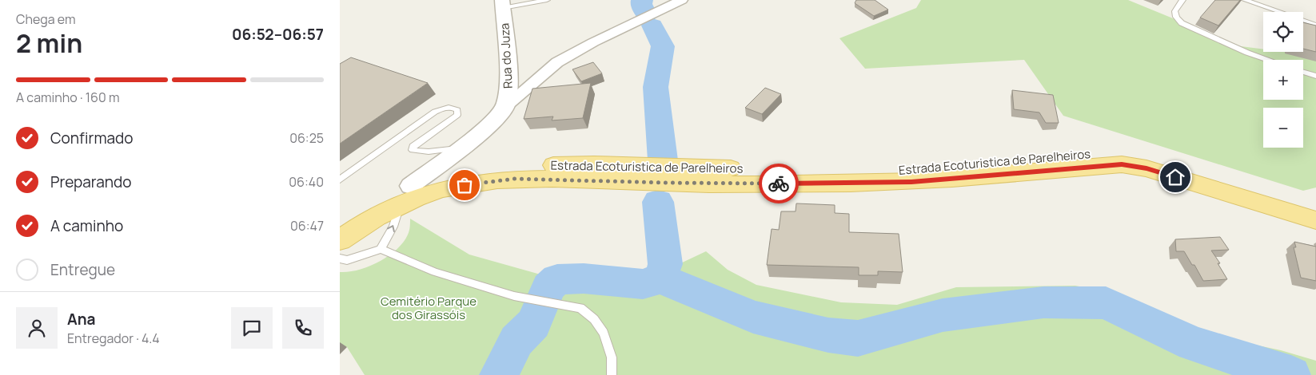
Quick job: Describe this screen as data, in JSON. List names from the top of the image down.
{
  "streets": {
    "main road": ["Estrada Ecoturistica de Parelheiros"],
    "street": ["Rua do Juza"]
  },
  "crossings": [
    ["Rua do Juza", "Estrada Ecoturistica de Parelheiros"]
  ],
  "parks": ["Cemitério Parque dos Girassóis"],
  "page": {
    "heading": ["2 min", "Chega em", "06:52–06:57"],
    "panel": ["Ana", "Entregador · 4.4"],
    "map_buttons": ["+", "−"],
    "bar": "A caminho · 160 m",
    "list": [
      ["Confirmado", "06:25"],
      ["Preparando", "06:40"],
      ["A caminho", "06:47"],
      "Entregue"
    ]
  }
}
